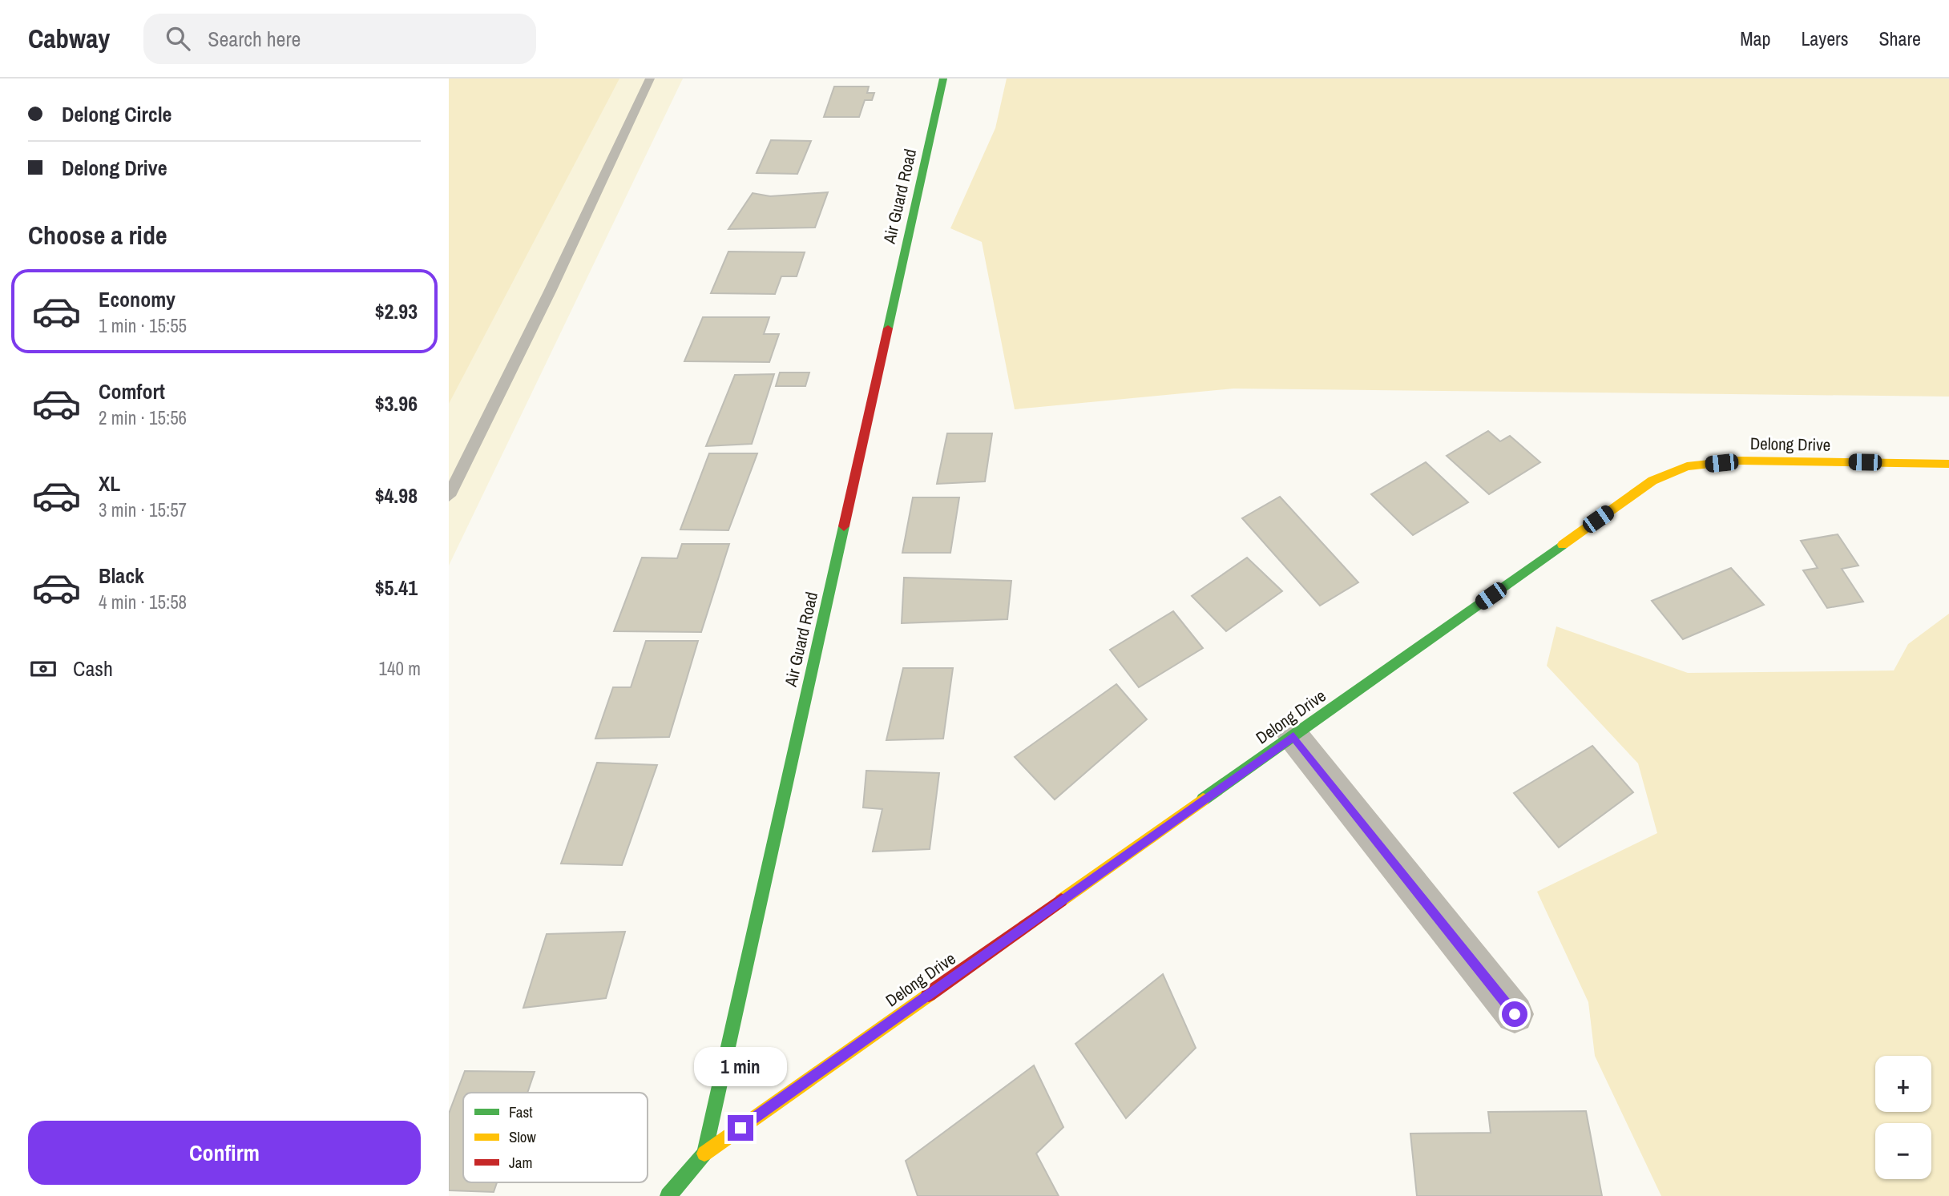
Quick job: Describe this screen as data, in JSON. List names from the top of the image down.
{
  "streets": {
    "street": ["Air Guard Road", "Delong Drive"]
  },
  "crossings": [
    ["Air Guard Road", "Delong Drive"]
  ],
  "legend": ["Fast", "Slow", "Jam"],
  "page": {
    "header": "Cabway",
    "search": "Search here",
    "nav": ["Map", "Layers", "Share"],
    "banner": ["Delong Circle", "Delong Drive"],
    "heading": "Choose a ride",
    "list": [
      {
        "name": "Economy",
        "note": "1 min · 15:55",
        "value": "$2.93"
      },
      {
        "name": "Comfort",
        "note": "2 min · 15:56",
        "value": "$3.96"
      },
      {
        "name": "XL",
        "note": "3 min · 15:57",
        "value": "$4.98"
      },
      {
        "name": "Black",
        "note": "4 min · 15:58",
        "value": "$5.41"
      }
    ],
    "pay": ["Cash", "140 m"],
    "bubble": "1 min",
    "map_buttons": ["+", "−"],
    "buttons": "Confirm"
  }
}
